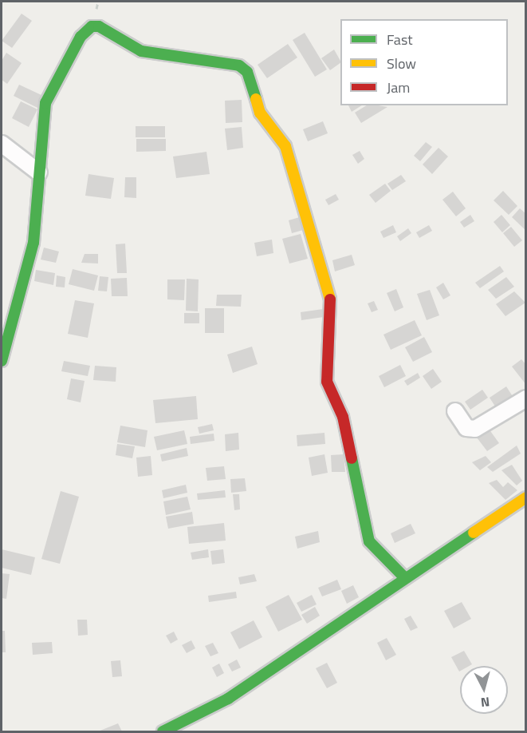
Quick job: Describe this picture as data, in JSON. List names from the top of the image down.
{
  "legend": ["Fast", "Slow", "Jam"],
  "north": "bottom"
}
